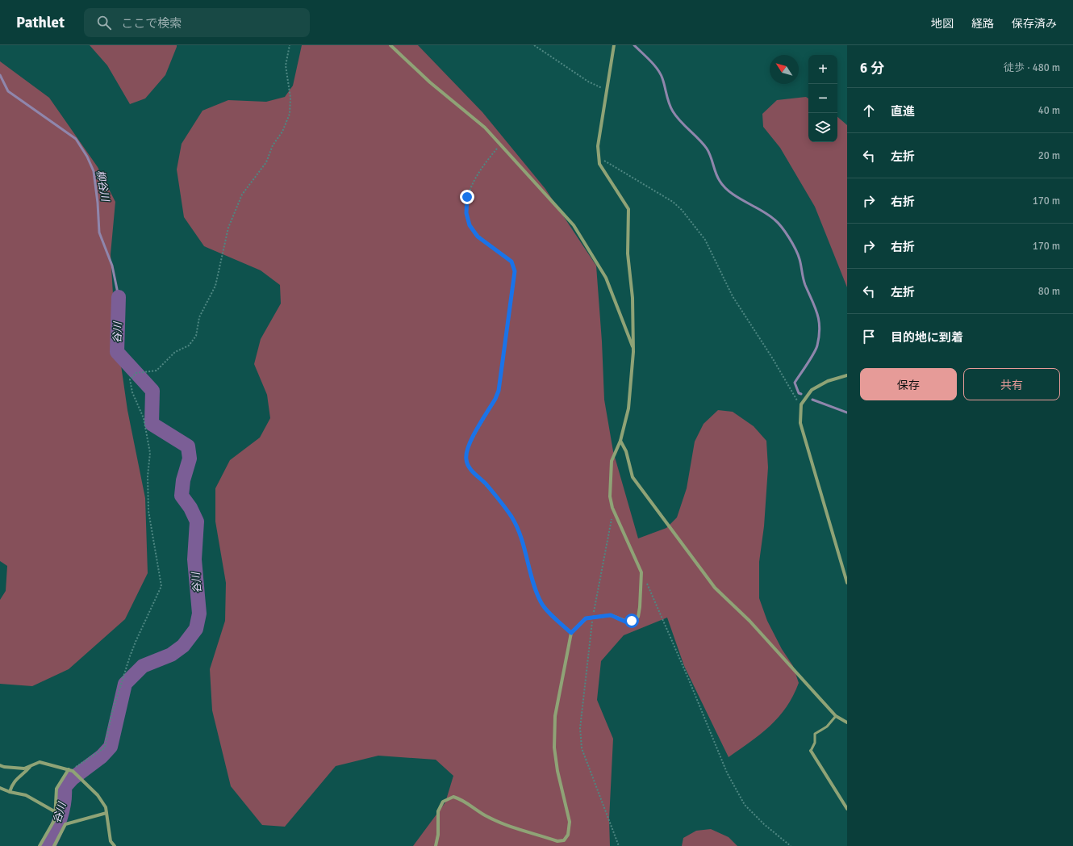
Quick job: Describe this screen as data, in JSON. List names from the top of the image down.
{
  "water": ["柳谷川", "谷川"],
  "north": "top left",
  "page": {
    "header": "Pathlet",
    "search": "ここで検索",
    "nav": ["地図", "経路", "保存済み"],
    "heading": ["6 分", "徒歩 · 480 m"],
    "map_buttons": ["+", "−"],
    "list": [
      ["直進", "40 m"],
      ["左折", "20 m"],
      ["右折", "170 m"],
      ["右折", "170 m"],
      ["左折", "80 m"],
      "目的地に到着"
    ],
    "buttons": ["保存", "共有"]
  }
}
